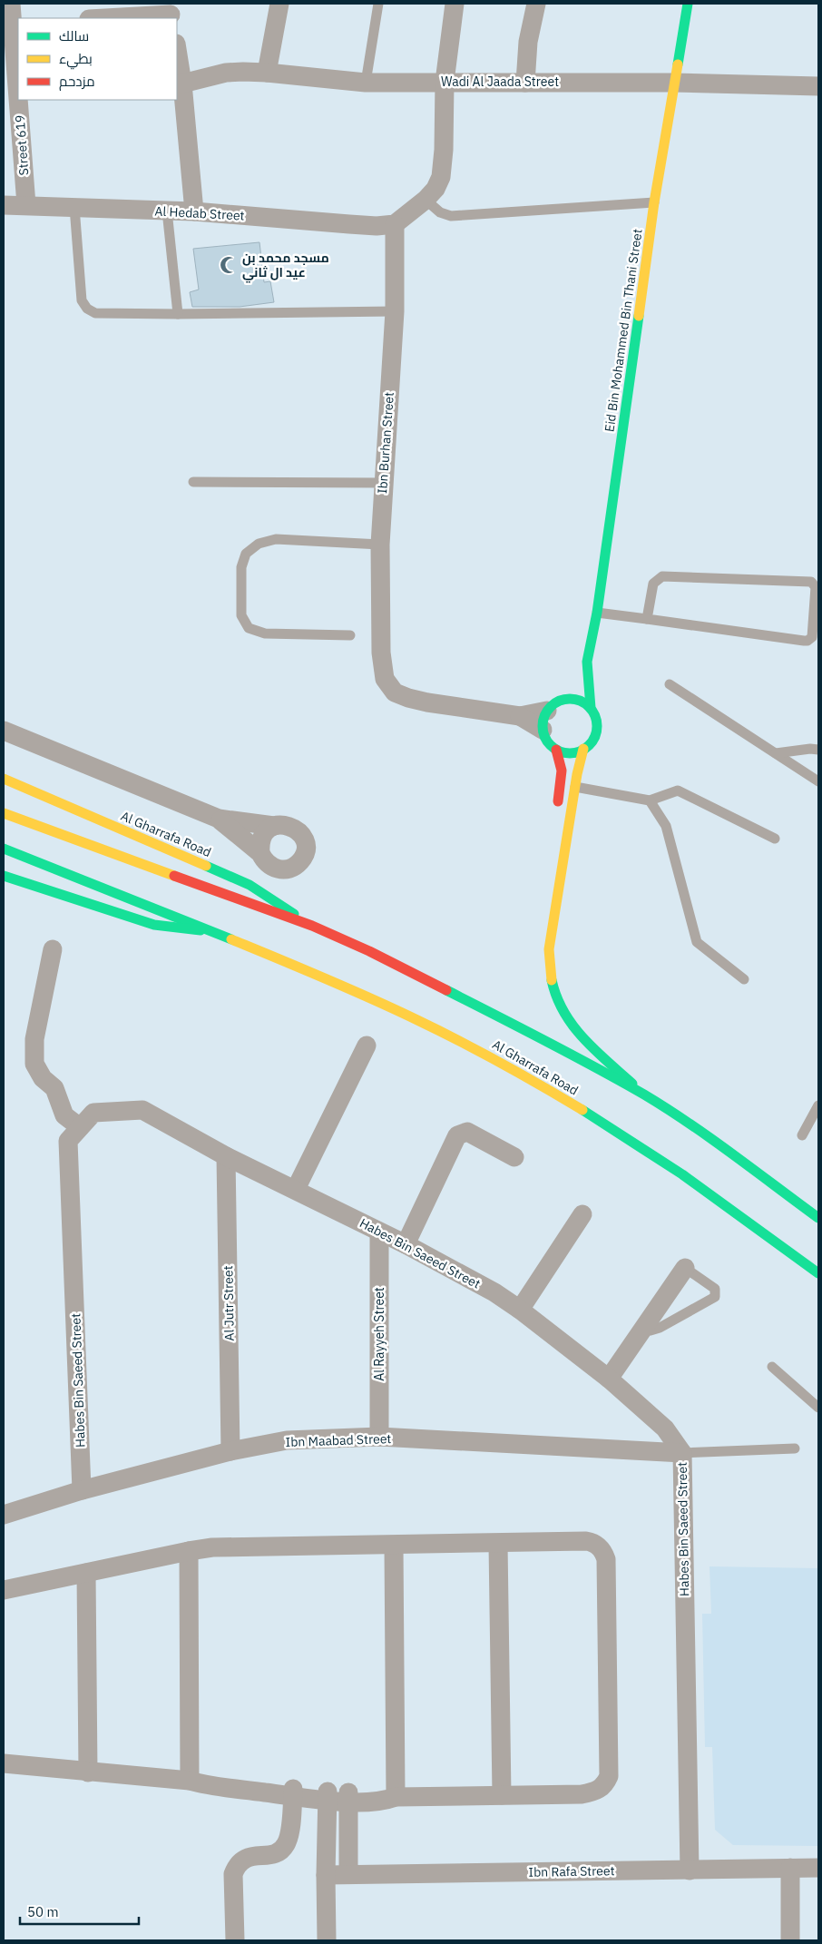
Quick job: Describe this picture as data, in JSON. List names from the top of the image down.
{
  "streets": {
    "main road": ["Eid Bin Mohammed Bin Thani Street", "Al Gharrafa Road"],
    "street": [
      "Wadi Al Jaada Street",
      "Street 619",
      "Al Hedab Street",
      "Ibn Burhan Street",
      "Habes Bin Saeed Street",
      "Al Jutr Street",
      "Al Rayyeh Street",
      "Ibn Maabad Street",
      "Ibn Rafa Street"
    ]
  },
  "crossings": [
    ["Wadi Al Jaada Street", "Eid Bin Mohammed Bin Thani Street"],
    ["Street 619", "Al Hedab Street"],
    ["Al Hedab Street", "Ibn Burhan Street"],
    ["Eid Bin Mohammed Bin Thani Street", "Ibn Burhan Street"],
    ["Habes Bin Saeed Street", "Al Jutr Street"],
    ["Habes Bin Saeed Street", "Al Rayyeh Street"],
    ["Habes Bin Saeed Street", "Ibn Maabad Street"],
    ["Habes Bin Saeed Street", "Ibn Rafa Street"],
    ["Al Jutr Street", "Ibn Maabad Street"],
    ["Al Rayyeh Street", "Ibn Maabad Street"]
  ],
  "places": {
    "mosque": ["مسجد محمد بن عيد ال ثاني"]
  },
  "legend": ["سالك", "بطيء", "مزدحم"],
  "scale_bar": "50 m"
}
